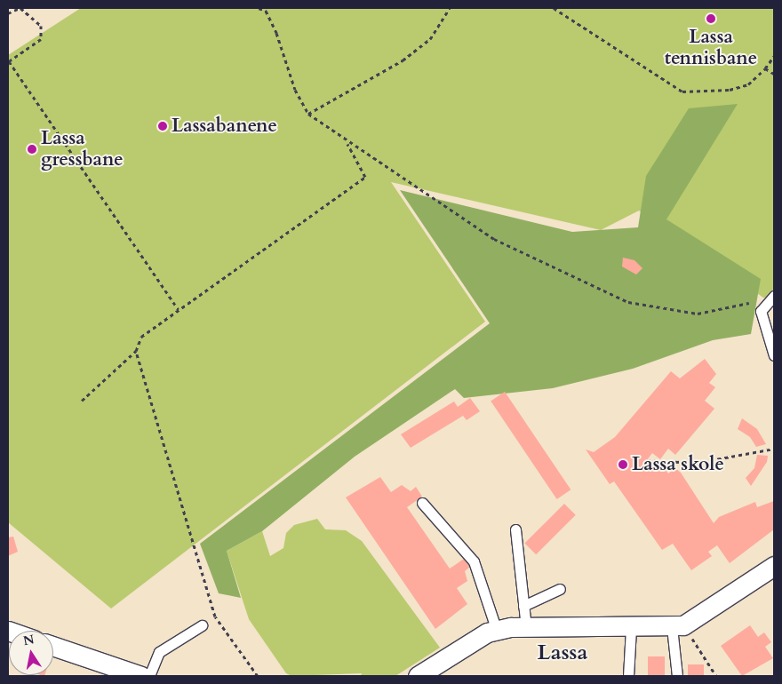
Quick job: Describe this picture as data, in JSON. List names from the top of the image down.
{
  "districts": ["Lassa"],
  "places": [
    "Lassa tennisbane",
    "Lassabanene",
    "Lassa gressbane",
    "Lassa skole"
  ],
  "north": "top"
}
